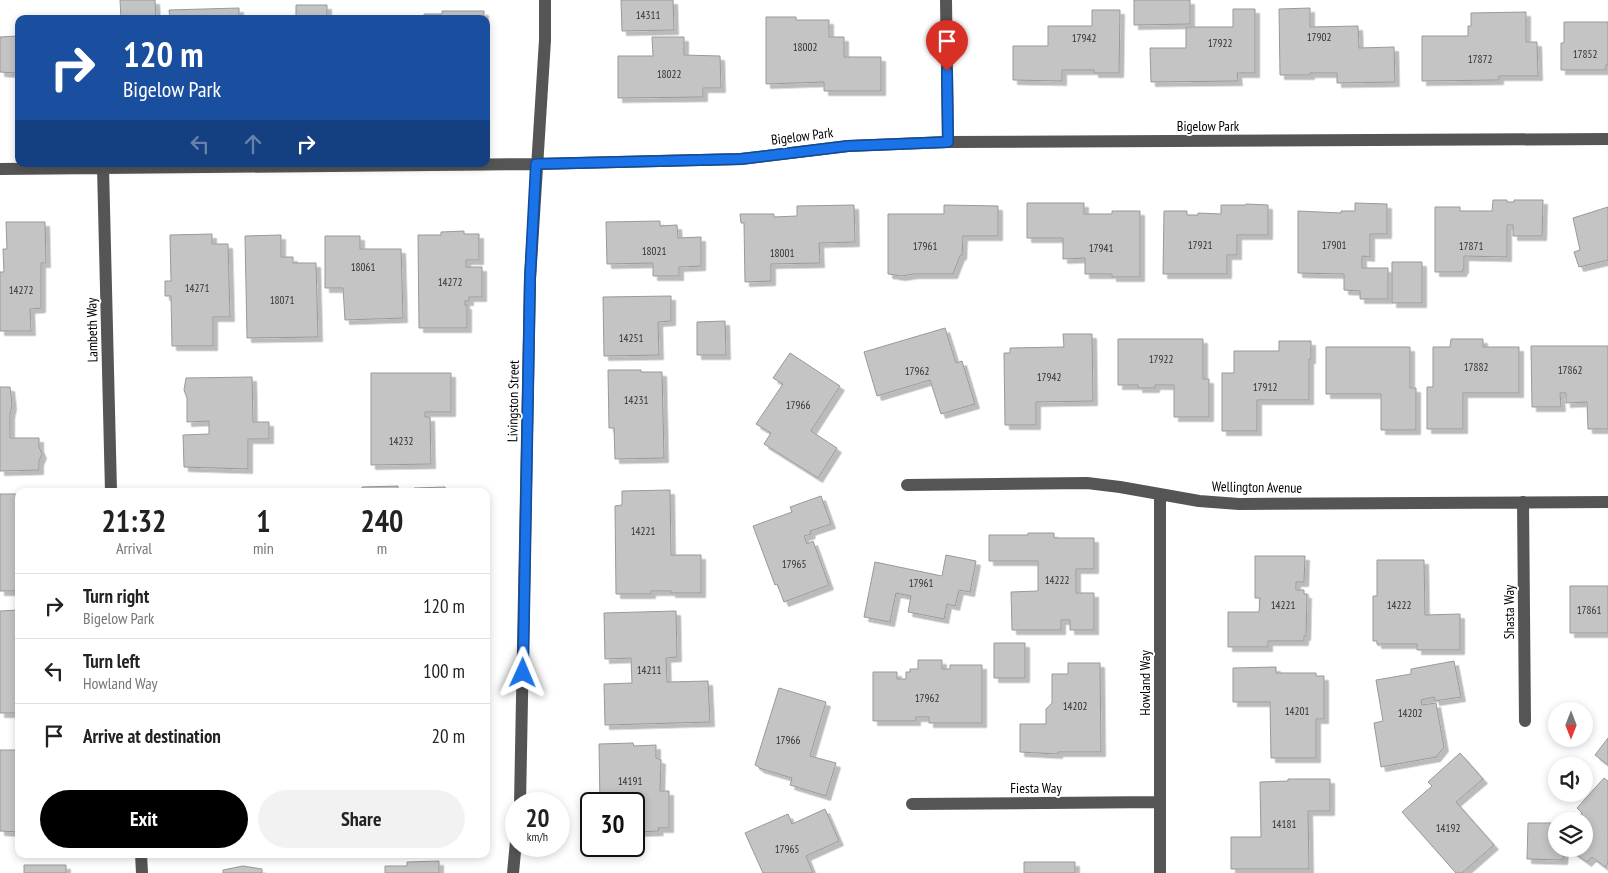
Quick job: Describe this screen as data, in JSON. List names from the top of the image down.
{
  "streets": {
    "street": [
      "Bigelow Park",
      "Lambeth Way",
      "Livingston Street",
      "Wellington Avenue",
      "Shasta Way",
      "Howland Way",
      "Fiesta Way"
    ]
  },
  "crossings": [
    ["Bigelow Park", "Lambeth Way"],
    ["Bigelow Park", "Livingston Street"],
    ["Wellington Avenue", "Shasta Way"],
    ["Wellington Avenue", "Howland Way"],
    ["Howland Way", "Fiesta Way"]
  ],
  "house_numbers": [
    "14311",
    "17902",
    "17942",
    "17922",
    "18002",
    "17852",
    "17872",
    "18022",
    "17921",
    "17901",
    "17961",
    "17871",
    "17941",
    "18021",
    "18001",
    "18061",
    "14272",
    "14271",
    "14272",
    "18071",
    "14251",
    "17922",
    "17882",
    "17862",
    "17962",
    "17942",
    "17912",
    "14231",
    "17966",
    "14232",
    "14221",
    "17965",
    "14222",
    "17961",
    "14221",
    "14222",
    "17861",
    "14211",
    "17962",
    "14202",
    "14201",
    "14202",
    "17966",
    "14191",
    "14181",
    "14192",
    "17965"
  ],
  "north": "bottom",
  "page": {
    "turn": ["120 m", "Bigelow Park"],
    "eta": [
      "21:32",
      "Arrival",
      "1",
      "min",
      "240",
      "m"
    ],
    "list": [
      {
        "name": "Turn right",
        "note": "Bigelow Park",
        "value": "120 m"
      },
      {
        "name": "Turn left",
        "note": "Howland Way",
        "value": "100 m"
      },
      {
        "name": "Arrive at destination",
        "value": "20 m"
      }
    ],
    "buttons": ["Exit", "Share"],
    "speed": "20 km/h",
    "limit": "30"
  }
}
